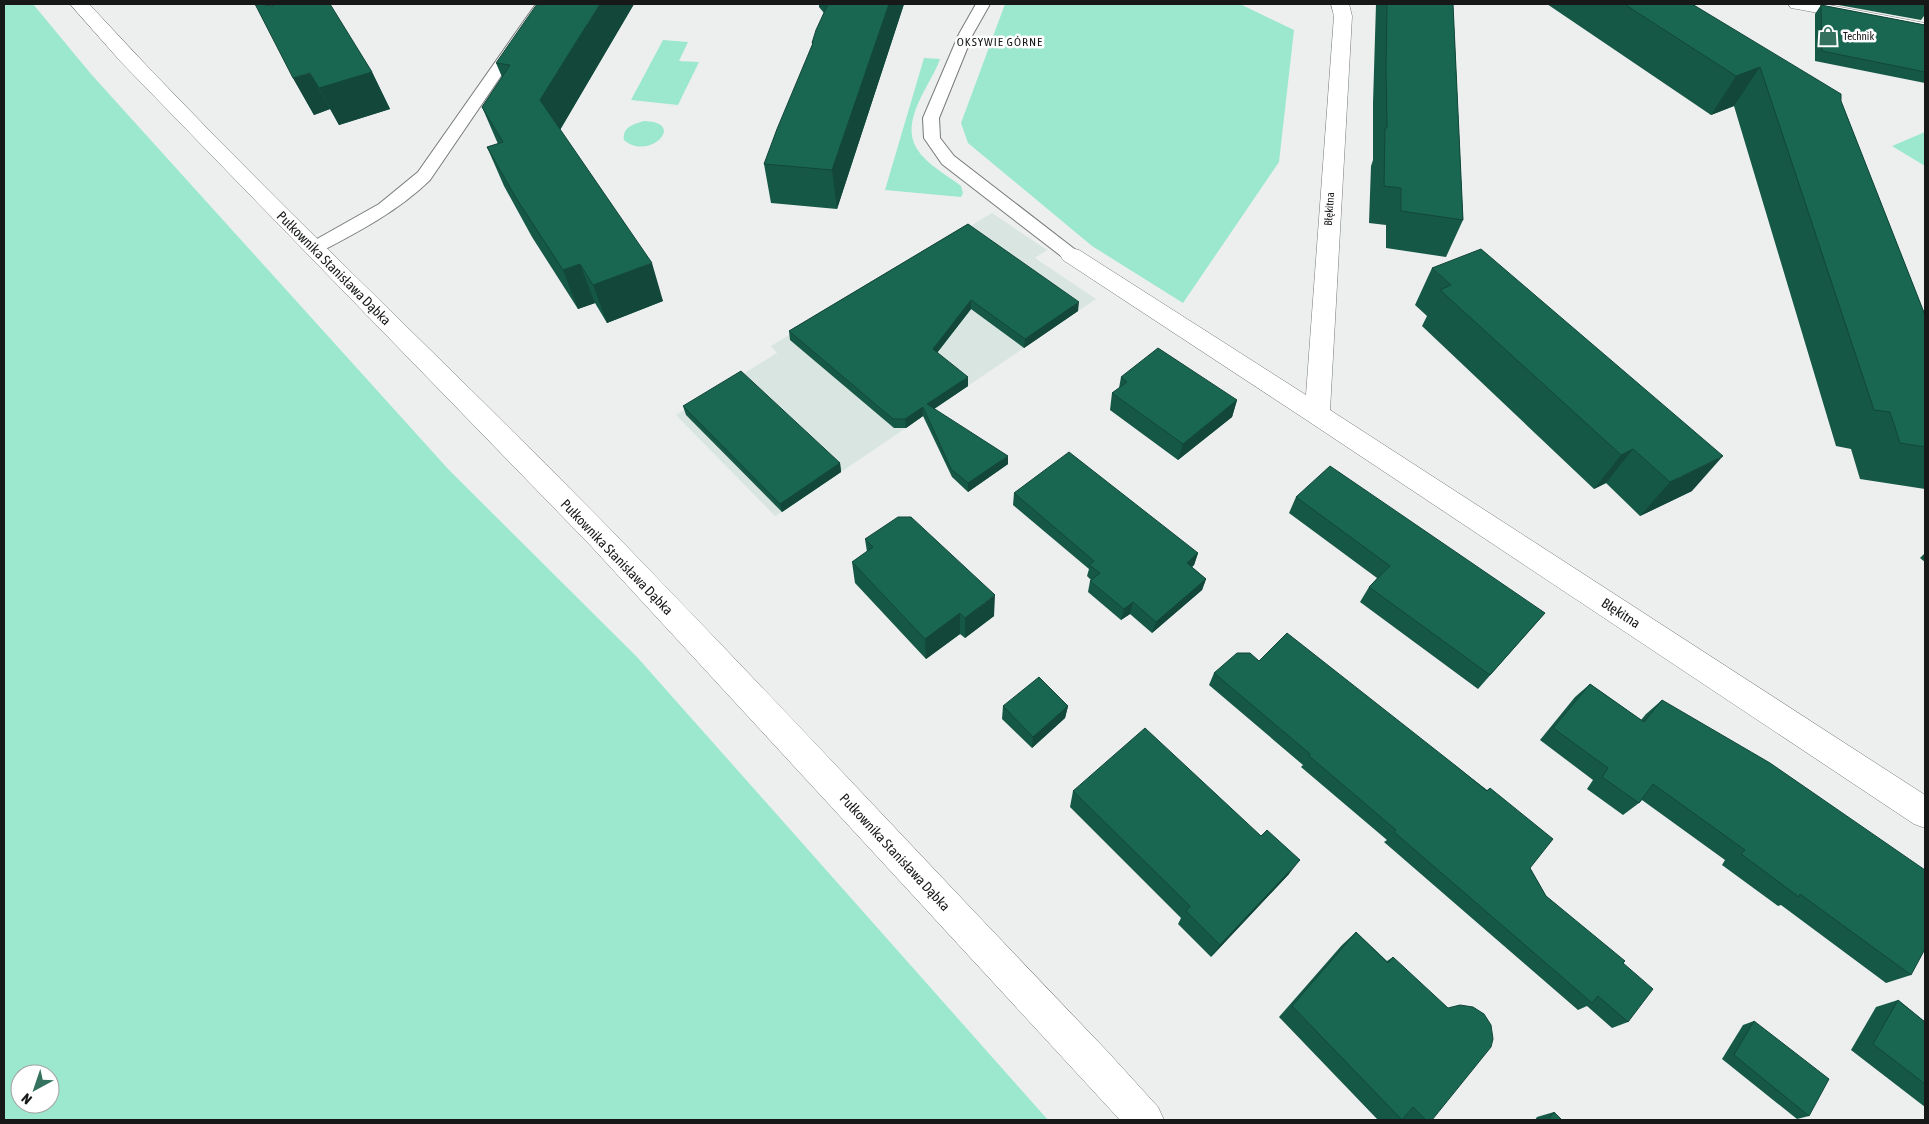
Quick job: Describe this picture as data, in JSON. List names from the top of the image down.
{
  "streets": {
    "street": ["Błękitna", "Pułkownika Stanisława Dąbka"]
  },
  "districts": ["OKSYWIE GÓRNE"],
  "places": {
    "shop": ["Technik"]
  },
  "north": "bottom left"
}
